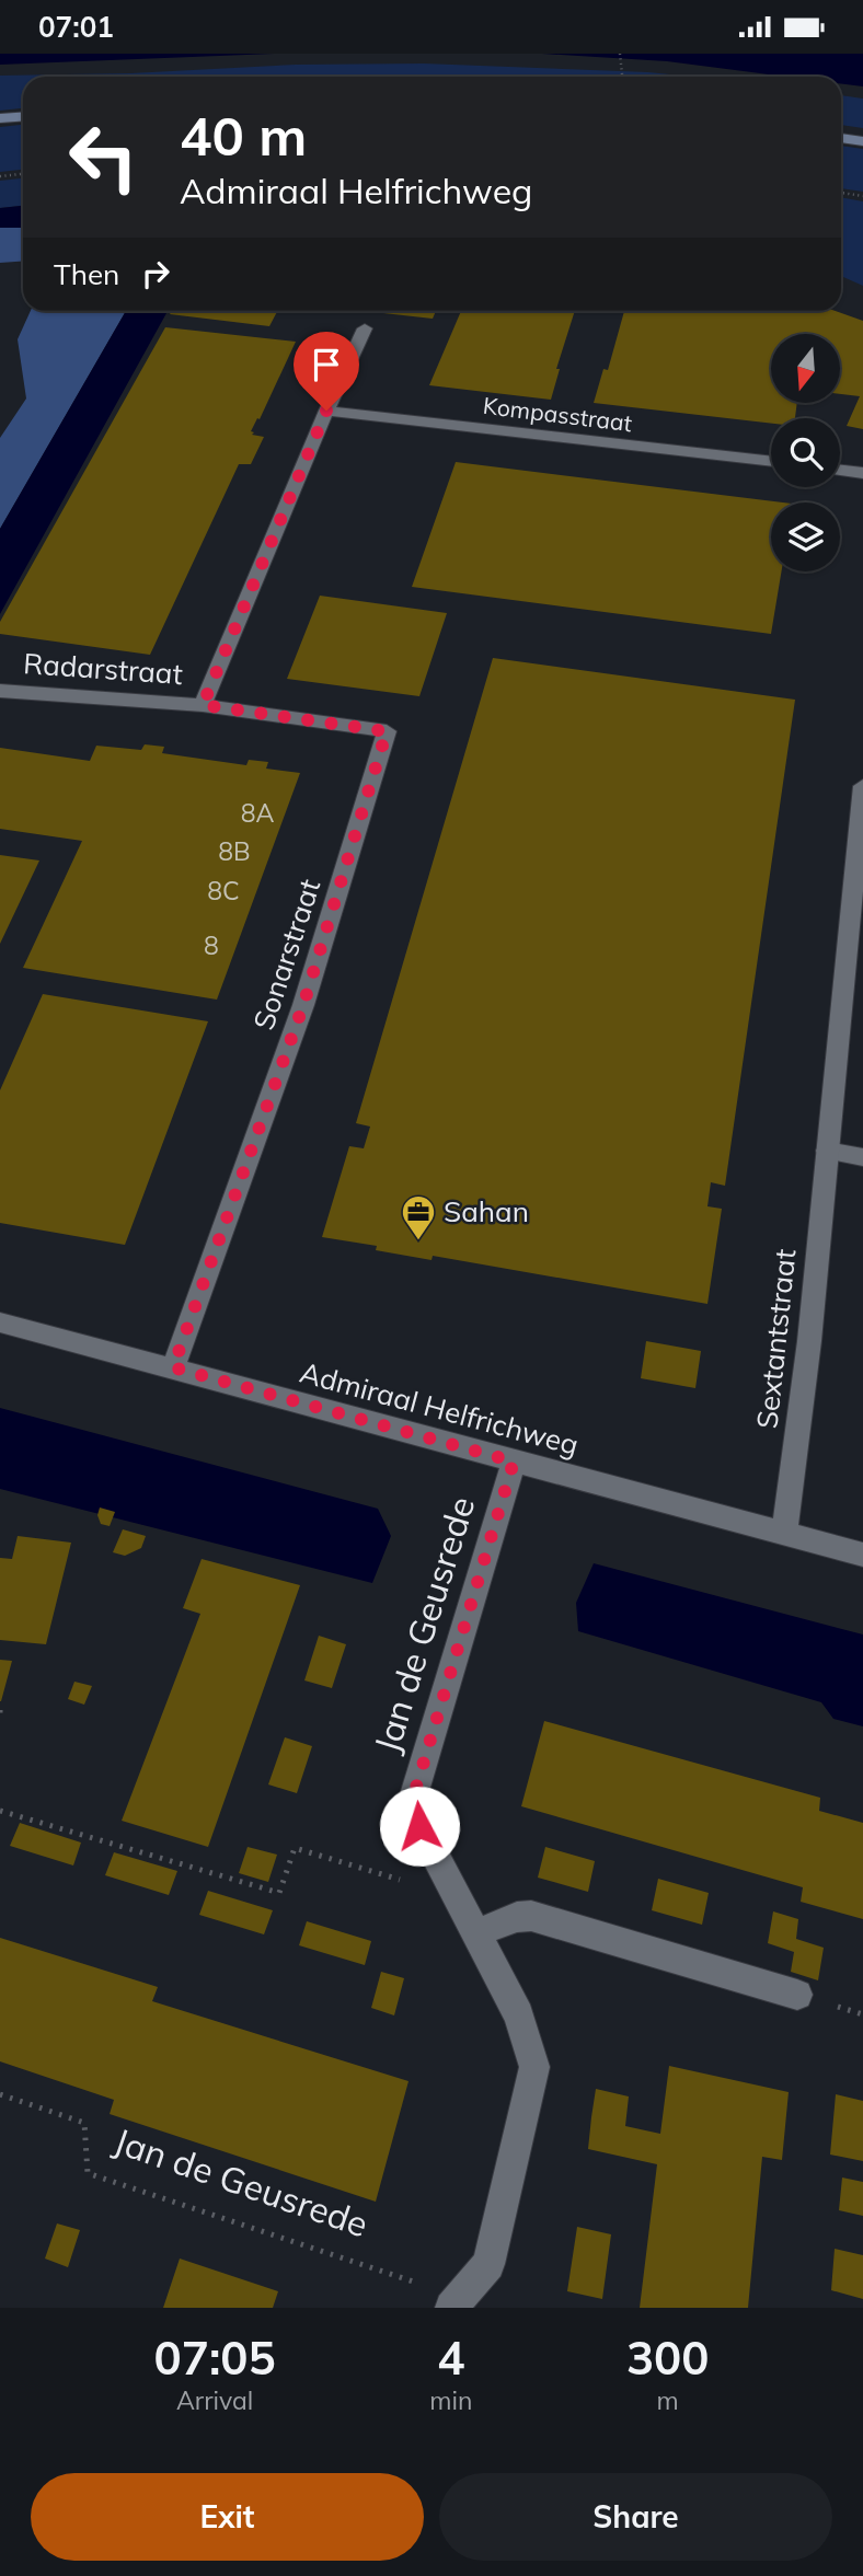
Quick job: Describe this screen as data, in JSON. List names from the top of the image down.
{
  "streets": {
    "street": [
      "Kompasstraat",
      "Radarstraat",
      "Sonarstraat",
      "Sextantstraat",
      "Admiraal Helfrichweg",
      "Jan de Geusrede"
    ]
  },
  "crossings": [
    ["Radarstraat", "Sonarstraat"],
    ["Sonarstraat", "Admiraal Helfrichweg"],
    ["Sextantstraat", "Admiraal Helfrichweg"],
    ["Admiraal Helfrichweg", "Jan de Geusrede"]
  ],
  "places": {
    "office": ["Sahan"]
  },
  "house_numbers": [
    "8A",
    "8B",
    "8C",
    "8"
  ],
  "north": "bottom",
  "page": {
    "status": "07:01",
    "turn": ["40 m", "Admiraal Helfrichweg"],
    "then": "Then",
    "eta": [
      "07:05",
      "Arrival",
      "4",
      "min",
      "300",
      "m"
    ],
    "buttons": ["Exit", "Share"]
  }
}
